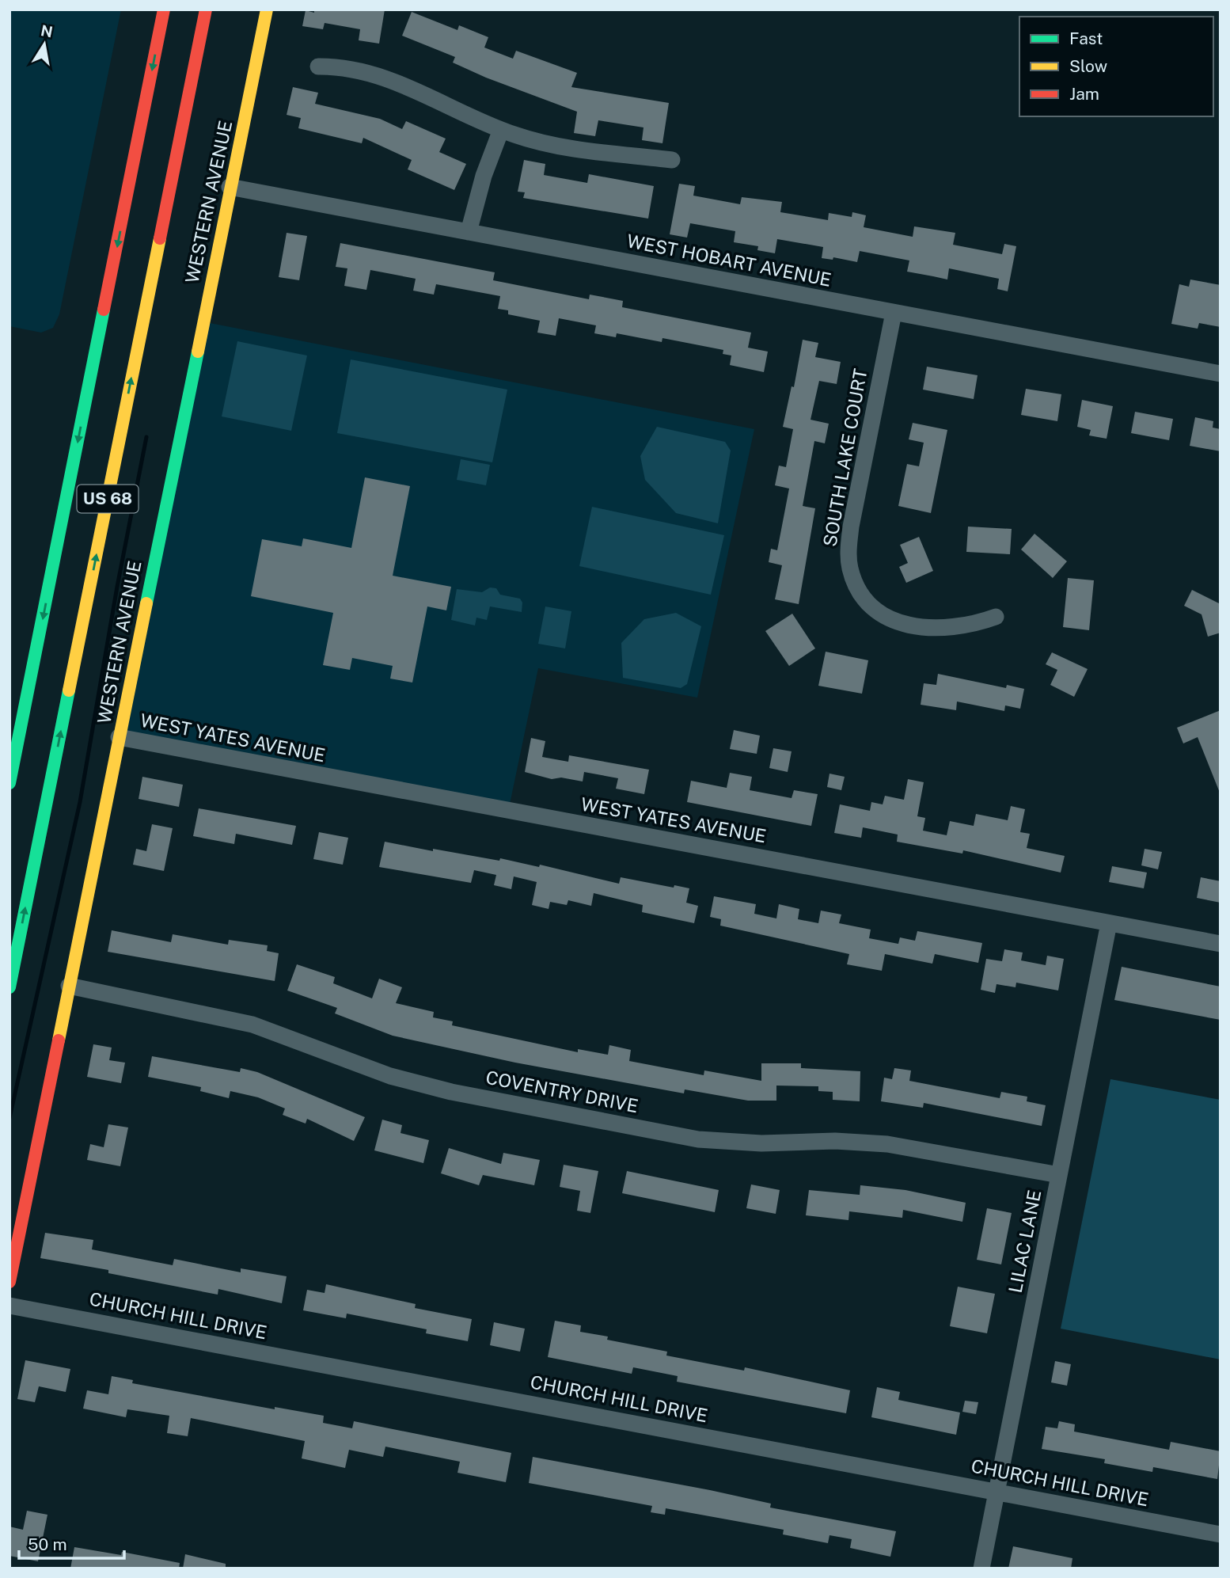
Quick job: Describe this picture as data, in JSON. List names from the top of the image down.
{
  "streets": {
    "main road": ["WESTERN AVENUE", "US 68"],
    "street": [
      "WEST HOBART AVENUE",
      "SOUTH LAKE COURT",
      "WEST YATES AVENUE",
      "COVENTRY DRIVE",
      "LILAC LANE",
      "CHURCH HILL DRIVE"
    ]
  },
  "crossings": [
    ["WESTERN AVENUE", "WEST HOBART AVENUE"],
    ["WESTERN AVENUE", "WEST YATES AVENUE"],
    ["WESTERN AVENUE", "COVENTRY DRIVE"],
    ["WEST HOBART AVENUE", "SOUTH LAKE COURT"],
    ["WEST YATES AVENUE", "LILAC LANE"],
    ["COVENTRY DRIVE", "LILAC LANE"],
    ["LILAC LANE", "CHURCH HILL DRIVE"]
  ],
  "legend": ["Fast", "Slow", "Jam"],
  "scale_bar": "50 m",
  "north": "top"
}
